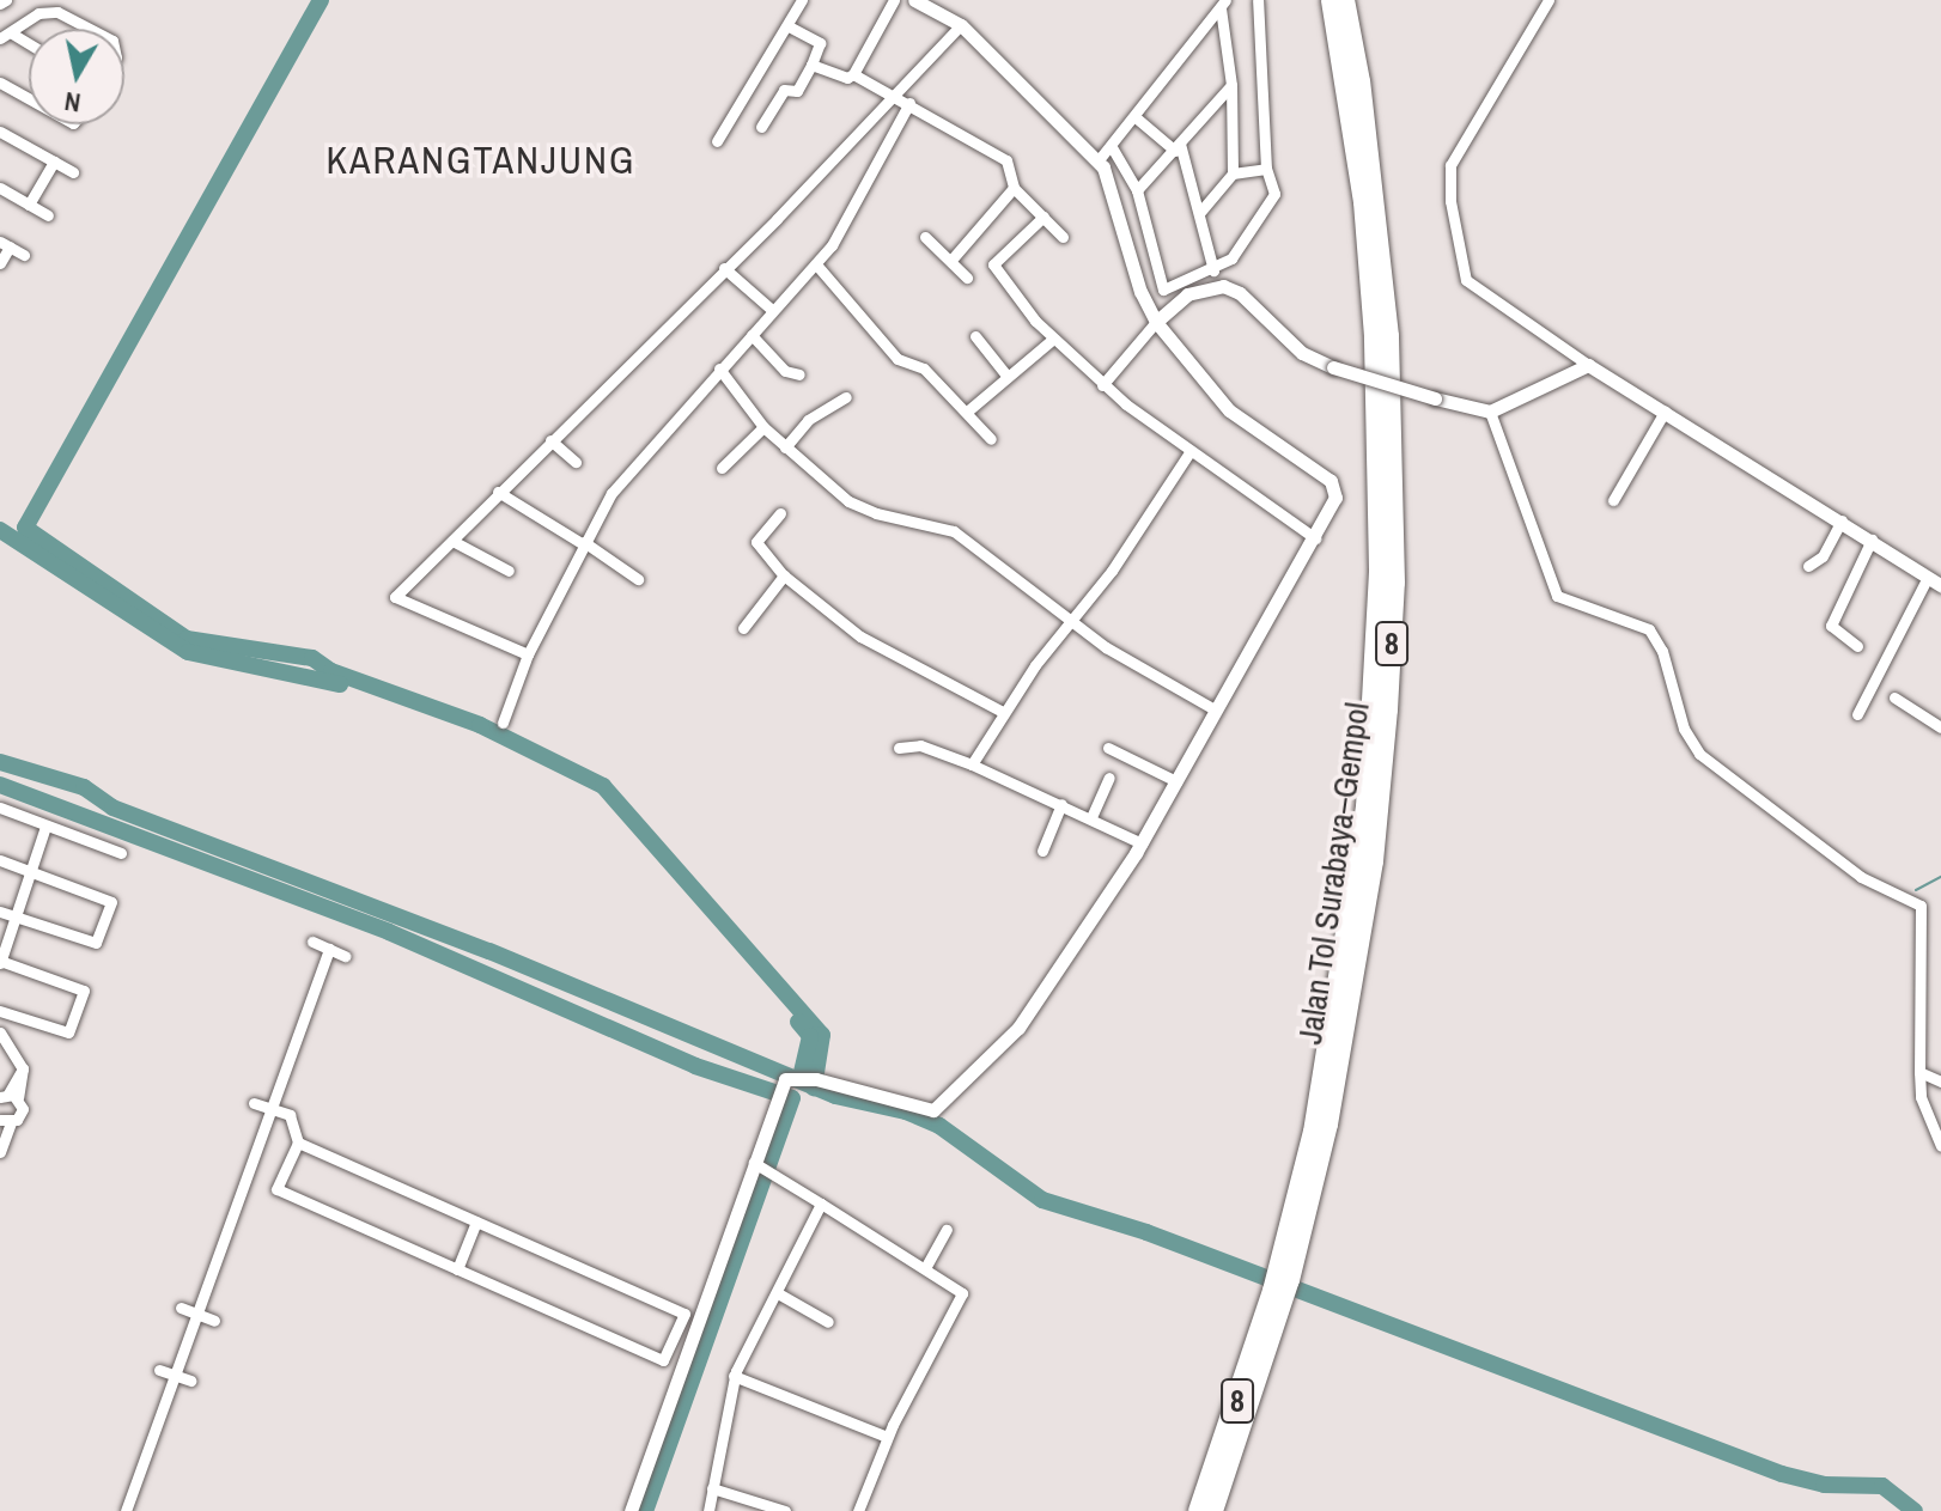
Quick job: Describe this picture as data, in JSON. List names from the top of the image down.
{
  "streets": {
    "highway": ["8", "Jalan Tol Surabaya–Gempol"]
  },
  "districts": ["KARANGTANJUNG"],
  "north": "bottom"
}
